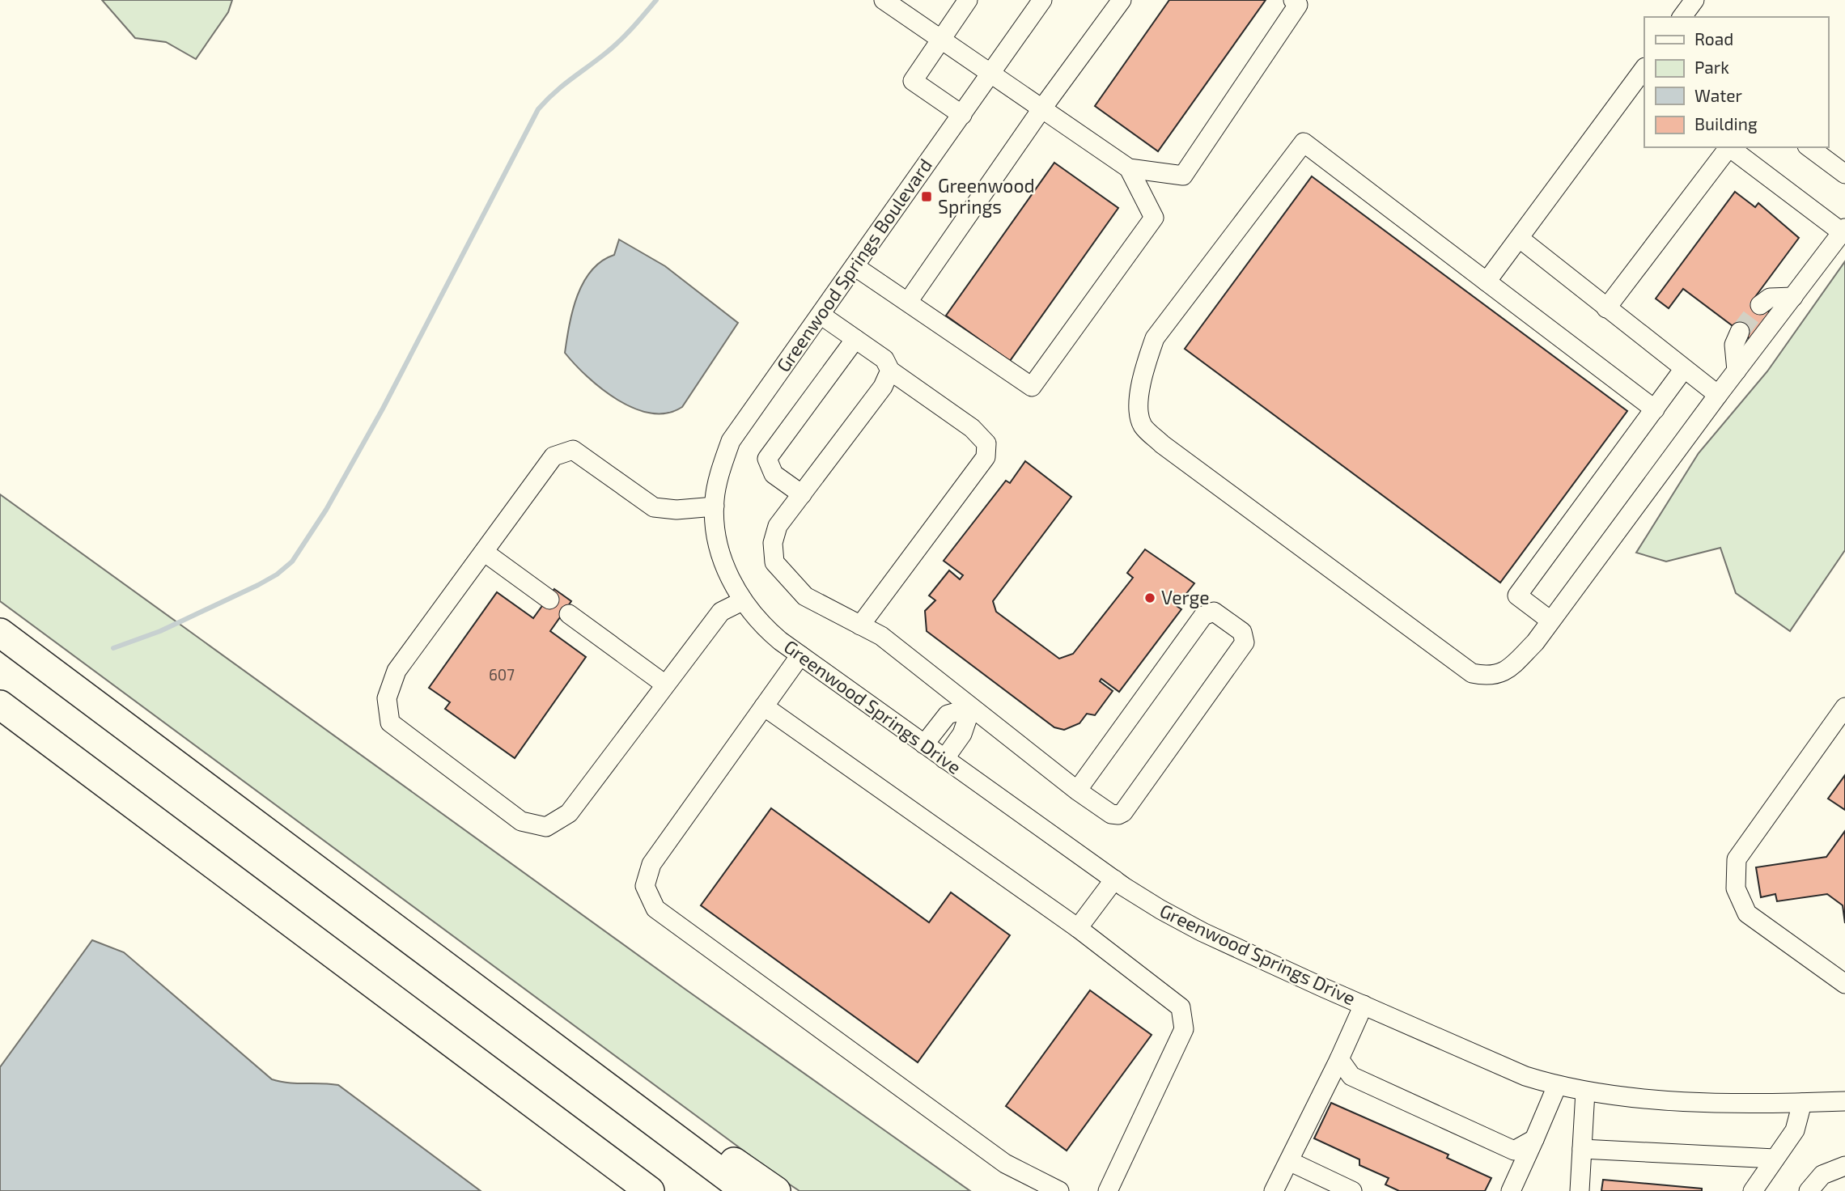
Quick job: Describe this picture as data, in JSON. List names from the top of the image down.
{
  "streets": {
    "street": ["Greenwood Springs Boulevard", "Greenwood Springs Drive"]
  },
  "crossings": [
    ["Greenwood Springs Boulevard", "Greenwood Springs Drive"]
  ],
  "places": {
    "transit": ["Greenwood Springs"],
    "other": ["Verge"]
  },
  "house_numbers": ["607"],
  "legend": [
    "Road",
    "Park",
    "Water",
    "Building"
  ]
}
